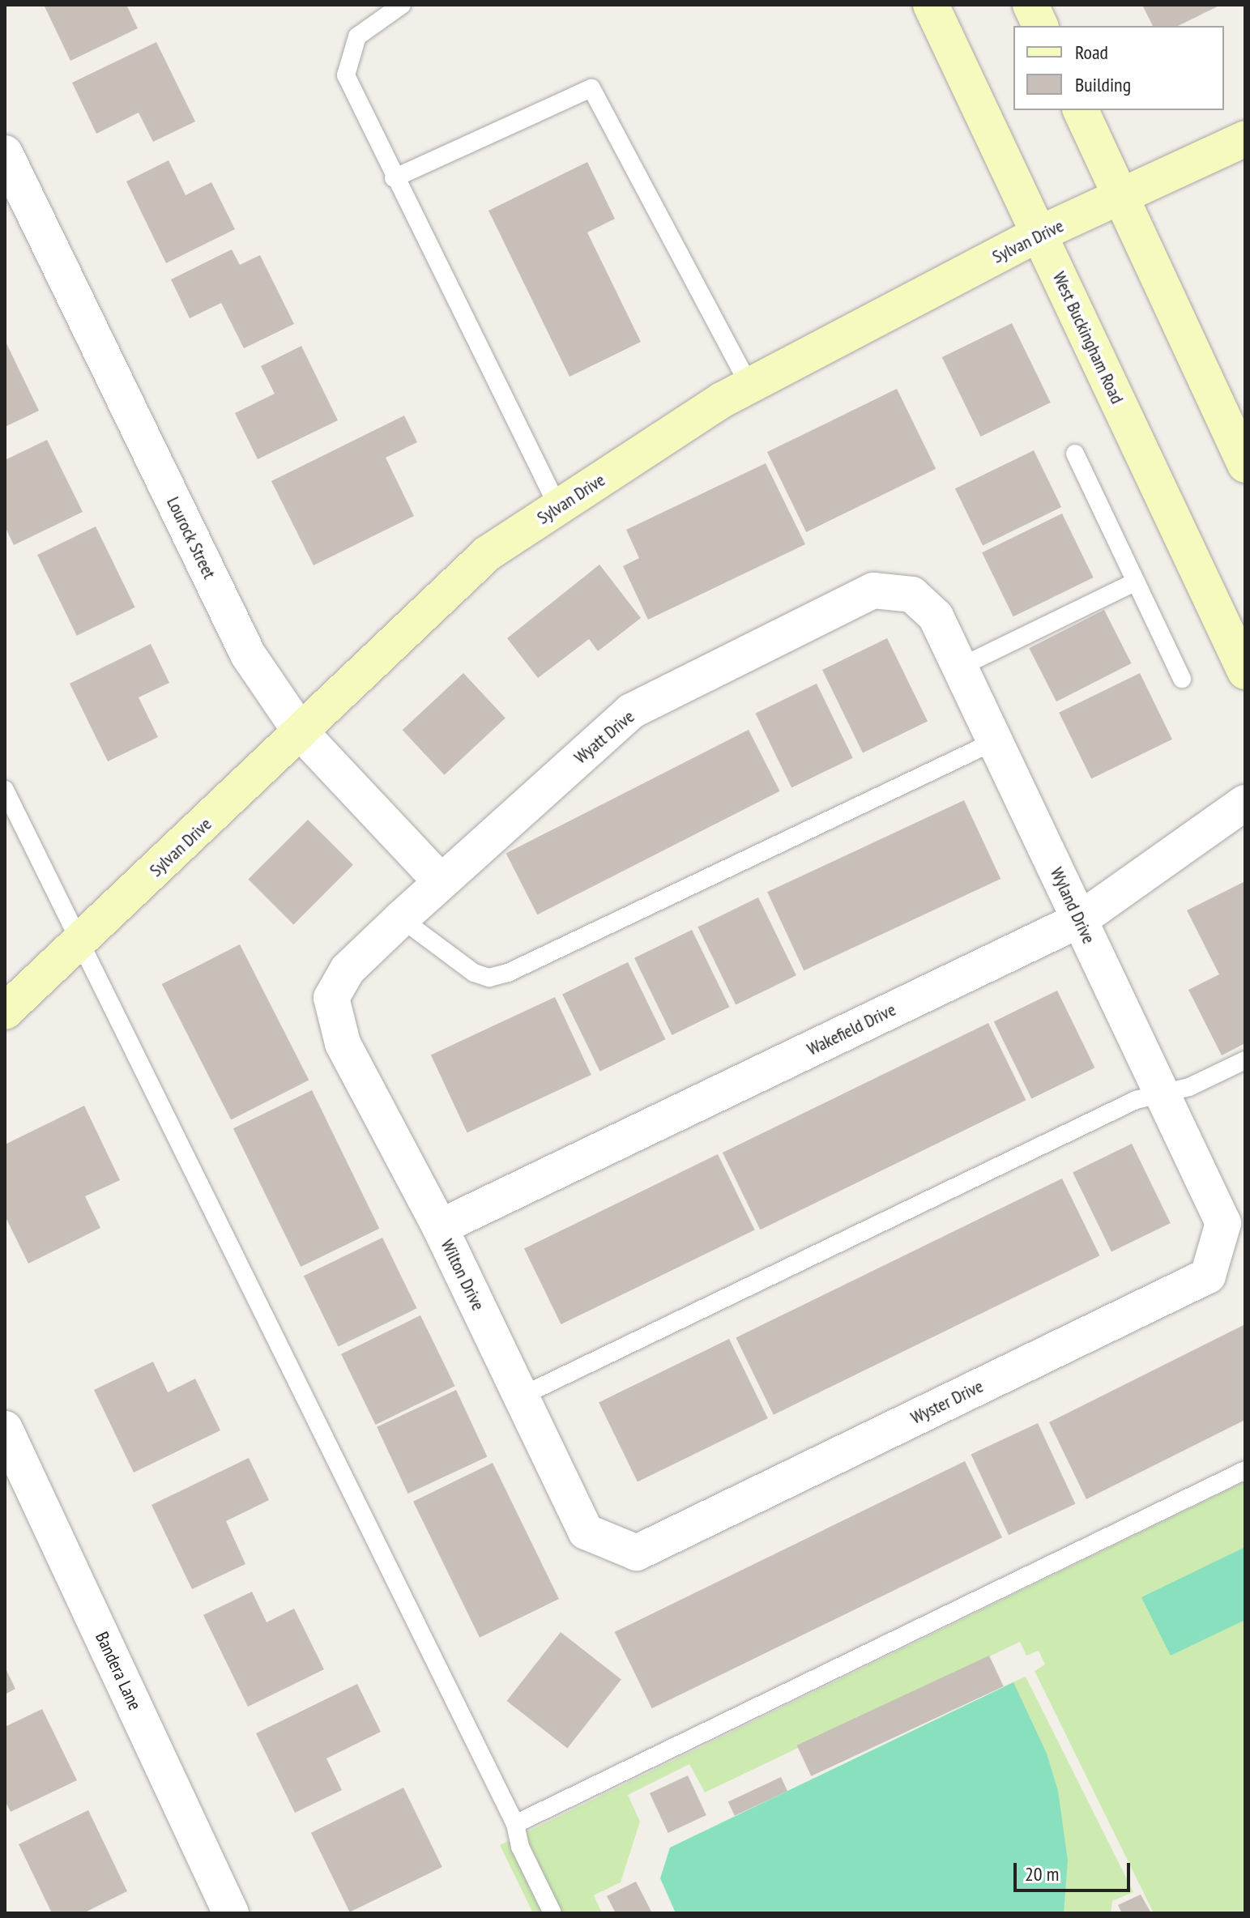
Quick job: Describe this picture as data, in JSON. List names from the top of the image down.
{
  "streets": {
    "street": [
      "Sylvan Drive",
      "West Buckingham Road",
      "Lourock Street",
      "Wyatt Drive",
      "Wyland Drive",
      "Wakefield Drive",
      "Wilton Drive",
      "Wyster Drive",
      "Bandera Lane"
    ]
  },
  "crossings": [
    ["Sylvan Drive", "West Buckingham Road"],
    ["Sylvan Drive", "Lourock Street"],
    ["Lourock Street", "Wyatt Drive"],
    ["Wyatt Drive", "Wyland Drive"],
    ["Wyatt Drive", "Wilton Drive"],
    ["Wyland Drive", "Wakefield Drive"],
    ["Wyland Drive", "Wyster Drive"],
    ["Wakefield Drive", "Wilton Drive"],
    ["Wilton Drive", "Wyster Drive"]
  ],
  "legend": ["Road", "Building"],
  "scale_bar": "20 m"
}
